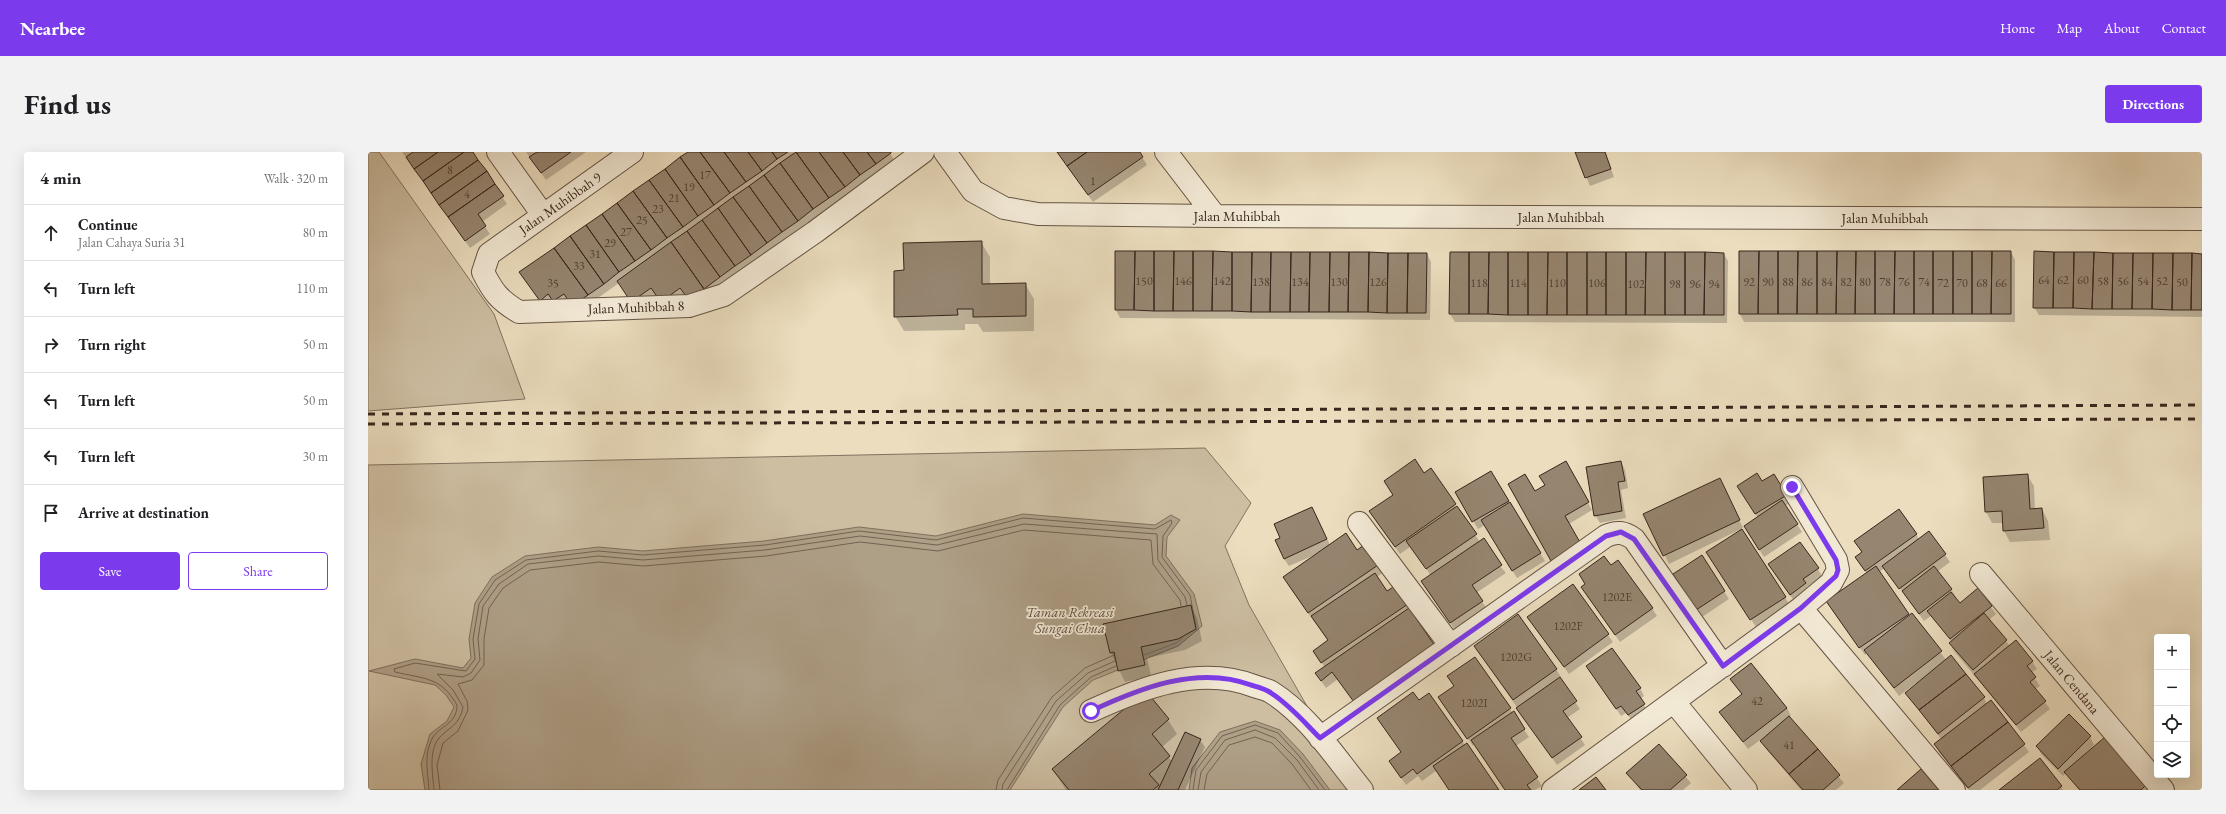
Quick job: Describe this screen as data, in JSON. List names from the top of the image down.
{
  "streets": {
    "street": [
      "Jalan Muhibbah 9",
      "Jalan Muhibbah",
      "Jalan Muhibbah 8",
      "Jalan Cendana"
    ]
  },
  "crossings": [
    ["Jalan Muhibbah 9", "Jalan Muhibbah 8"]
  ],
  "parks": ["Taman Rekreasi Sungai Chua"],
  "house_numbers": [
    "8",
    "17",
    "1",
    "19",
    "4",
    "21",
    "23",
    "25",
    "27",
    "29",
    "31",
    "33",
    "64",
    "62",
    "60",
    "150",
    "146",
    "142",
    "58",
    "56",
    "54",
    "52",
    "138",
    "134",
    "130",
    "126",
    "92",
    "90",
    "88",
    "86",
    "84",
    "82",
    "80",
    "78",
    "76",
    "74",
    "50",
    "35",
    "118",
    "114",
    "110",
    "106",
    "72",
    "70",
    "68",
    "66",
    "102",
    "98",
    "96",
    "94",
    "1202E",
    "1202F",
    "1202G",
    "42",
    "1202I",
    "41"
  ],
  "page": {
    "header": "Nearbee",
    "nav": [
      "Home",
      "Map",
      "About",
      "Contact"
    ],
    "buttons": [
      "Directions",
      ["Save", "Share"]
    ],
    "title": "Find us",
    "heading": ["4 min", "Walk · 320 m"],
    "list": [
      ["Continue", "Jalan Cahaya Suria 31", "80 m"],
      ["Turn left", "110 m"],
      ["Turn right", "50 m"],
      ["Turn left", "50 m"],
      ["Turn left", "30 m"],
      "Arrive at destination"
    ],
    "map_buttons": ["+", "−"]
  }
}
